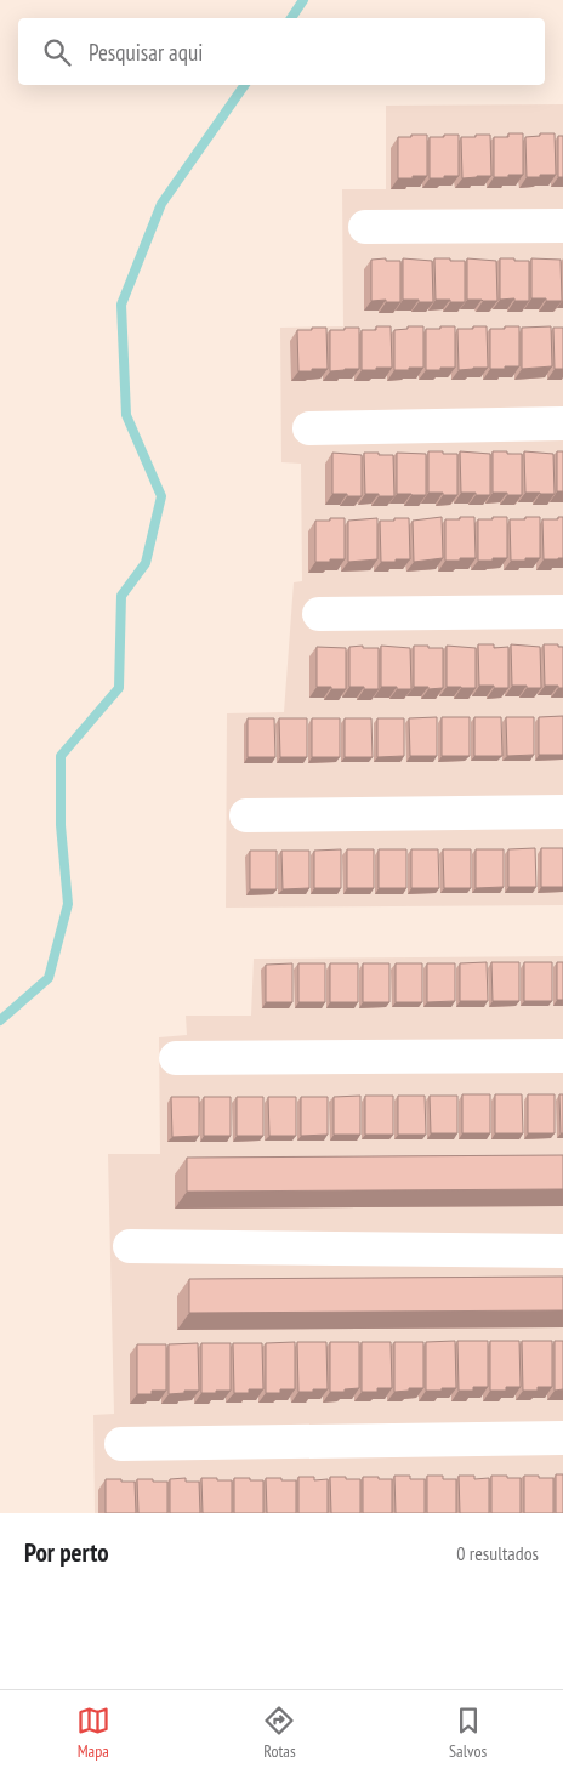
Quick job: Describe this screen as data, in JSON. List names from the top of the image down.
{
  "page": {
    "search": "Pesquisar aqui",
    "heading": ["Por perto", "0 resultados"],
    "nav": ["Mapa", "Rotas", "Salvos"]
  }
}
